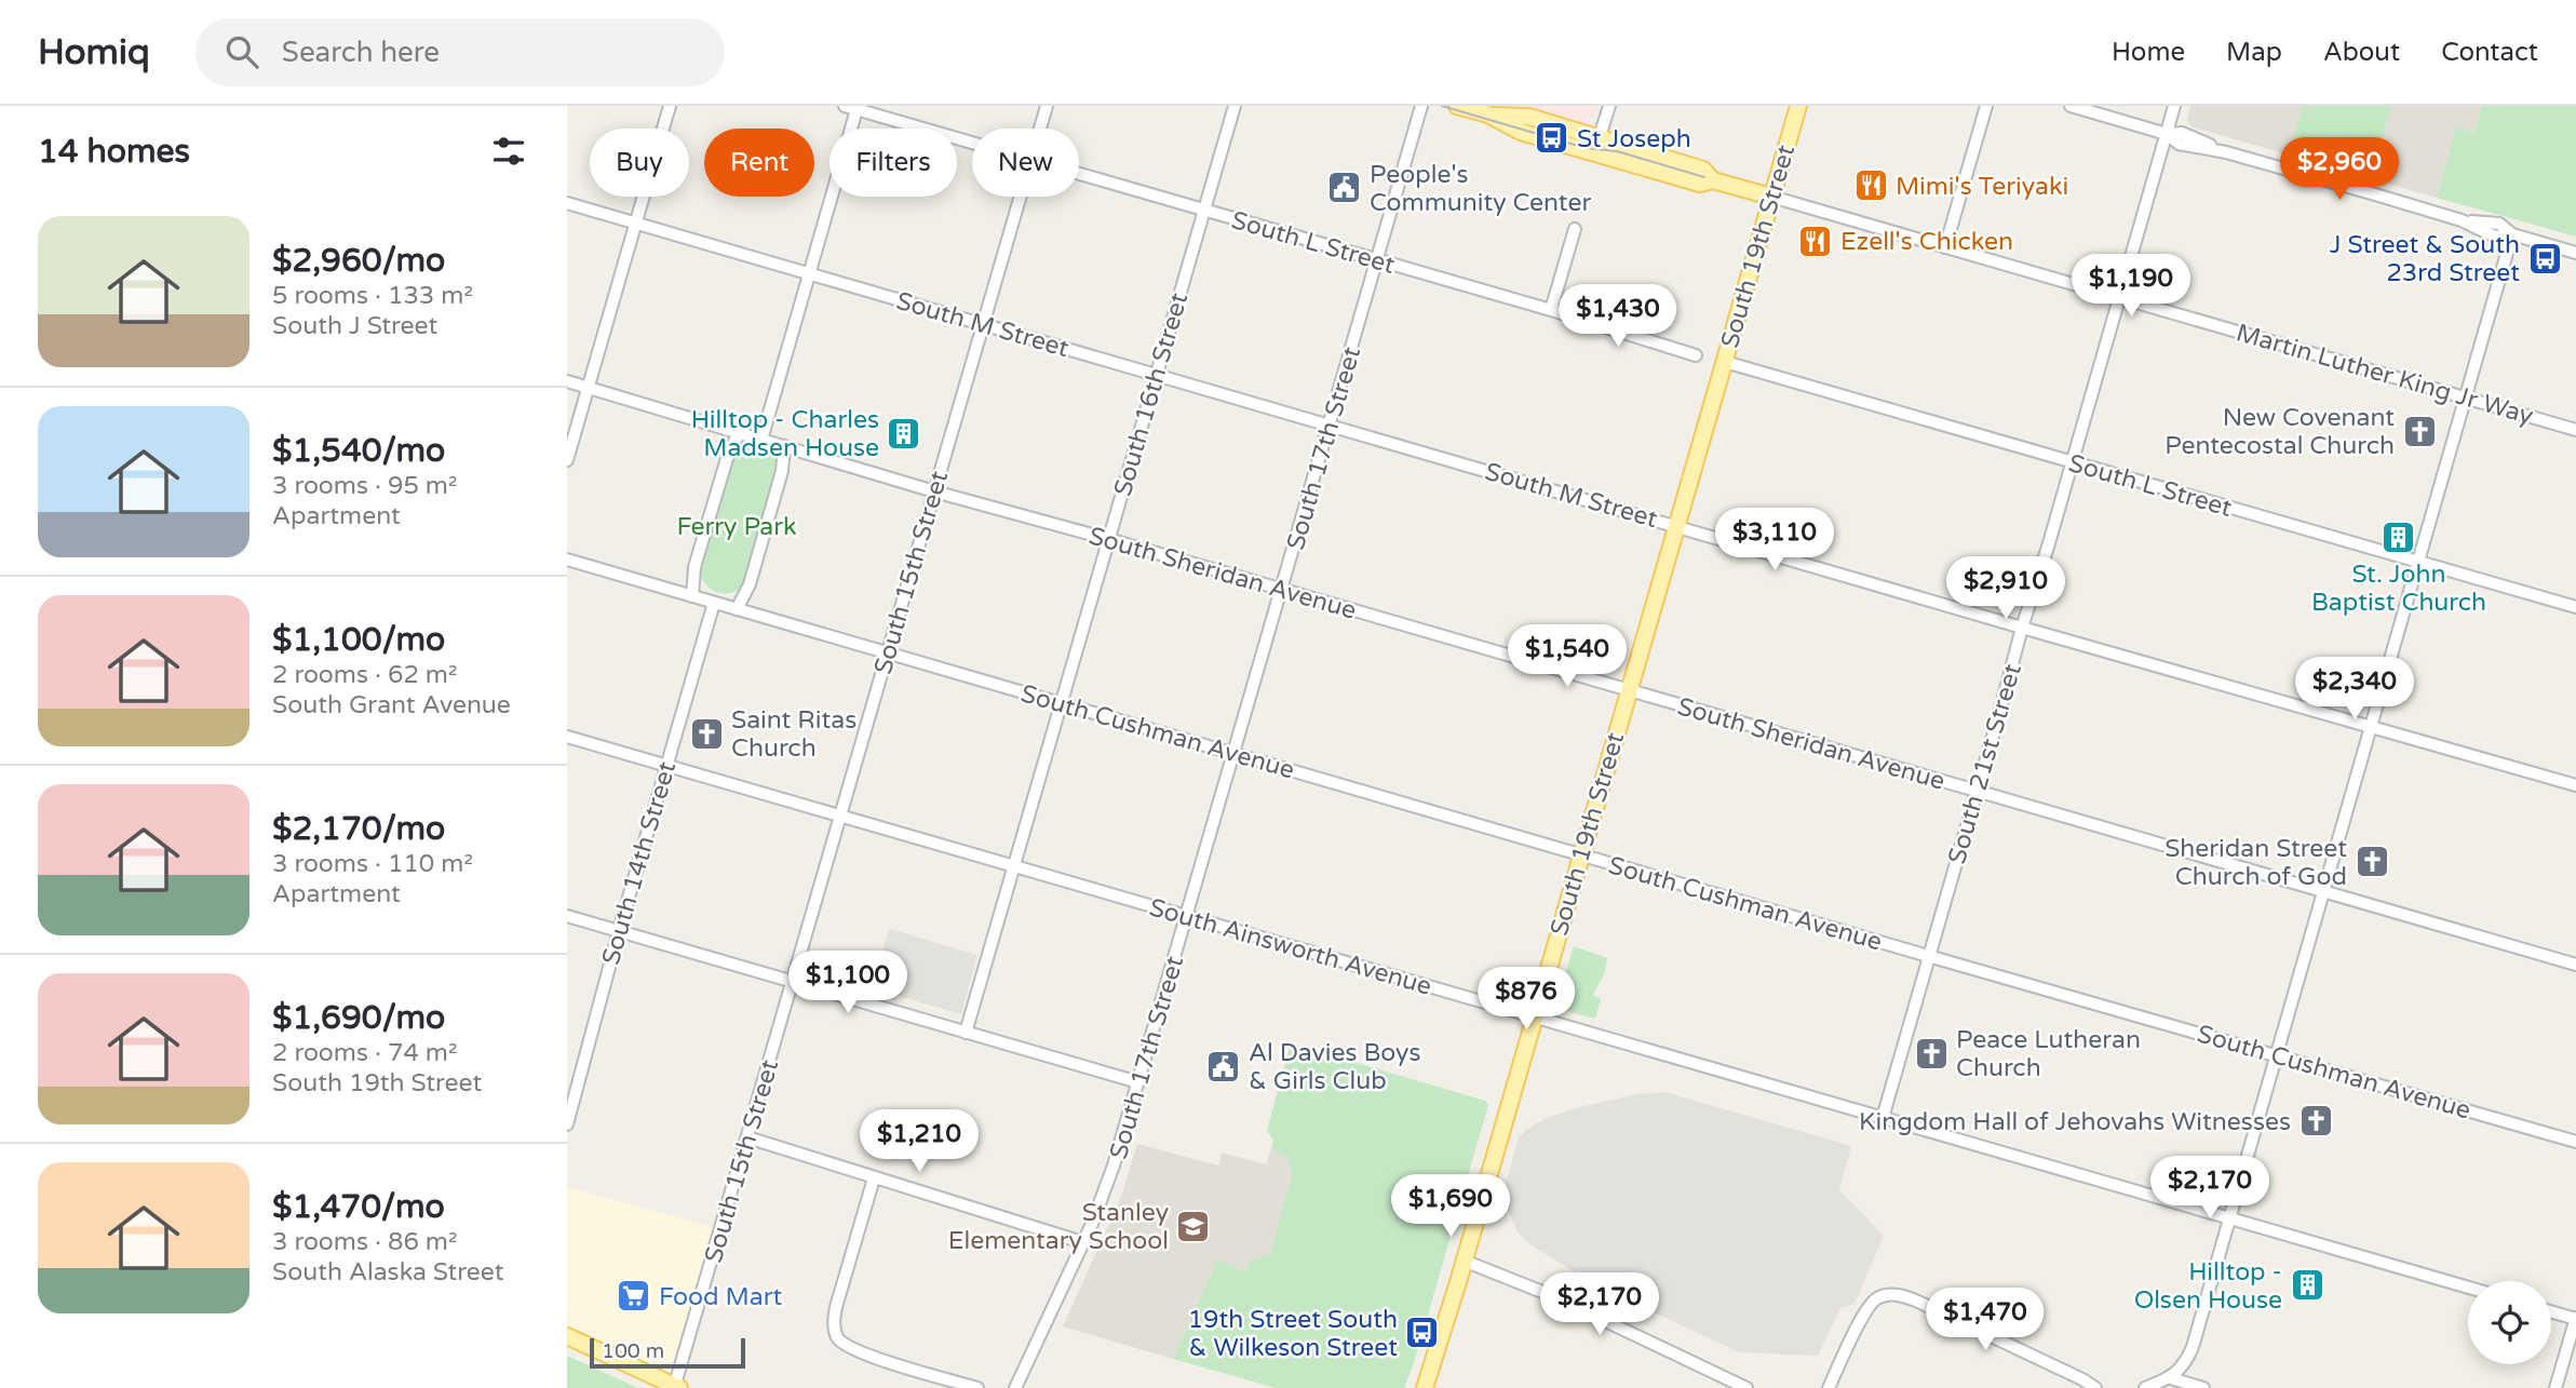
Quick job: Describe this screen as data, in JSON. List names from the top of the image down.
{
  "streets": {
    "main road": ["South 19th Street", "Martin Luther King Jr Way"],
    "street": [
      "South L Street",
      "South M Street",
      "South 16th Street",
      "South 17th Street",
      "South 15th Street",
      "South Sheridan Avenue",
      "South Cushman Avenue",
      "South 21st Street",
      "South 14th Street",
      "South Ainsworth Avenue"
    ]
  },
  "crossings": [
    ["South L Street", "South 19th Street"],
    ["South L Street", "South 16th Street"],
    ["South L Street", "South 17th Street"],
    ["South L Street", "South 21st Street"],
    ["South 19th Street", "South M Street"],
    ["South 19th Street", "Martin Luther King Jr Way"],
    ["South 19th Street", "South Sheridan Avenue"],
    ["South 19th Street", "South Cushman Avenue"],
    ["South 19th Street", "South Ainsworth Avenue"],
    ["South M Street", "South 16th Street"],
    ["South M Street", "South 17th Street"],
    ["South M Street", "South 15th Street"],
    ["South M Street", "South 21st Street"],
    ["Martin Luther King Jr Way", "South 21st Street"],
    ["South 16th Street", "South Sheridan Avenue"],
    ["South 16th Street", "South Cushman Avenue"],
    ["South 16th Street", "South Ainsworth Avenue"],
    ["South 17th Street", "South Sheridan Avenue"],
    ["South 17th Street", "South Cushman Avenue"],
    ["South 17th Street", "South Ainsworth Avenue"],
    ["South 15th Street", "South Sheridan Avenue"],
    ["South 15th Street", "South Cushman Avenue"],
    ["South 15th Street", "South Ainsworth Avenue"],
    ["South Sheridan Avenue", "South 21st Street"],
    ["South Cushman Avenue", "South 21st Street"],
    ["South Cushman Avenue", "South 14th Street"],
    ["South 21st Street", "South Ainsworth Avenue"],
    ["South 14th Street", "South Ainsworth Avenue"]
  ],
  "parks": ["Ferry Park"],
  "places": {
    "bus stop": ["St Joseph", "J Street & South 23rd Street", "19th Street South & Wilkeson Street"],
    "restaurant": ["Mimi's Teriyaki", "Ezell's Chicken"],
    "public building": ["People's Community Center", "Al Davies Boys & Girls Club"],
    "church": [
      "New Covenant Pentecostal Church",
      "Saint Ritas Church",
      "Sheridan Street Church of God",
      "Peace Lutheran Church",
      "Kingdom Hall of Jehovahs Witnesses"
    ],
    "building": ["Hilltop - Charles Madsen House", "St. John Baptist Church", "Hilltop - Olsen House"],
    "school or university": ["Stanley Elementary School"],
    "supermarket": ["Food Mart"]
  },
  "scale_bar": "100 m",
  "page": {
    "header": "Homiq",
    "search": "Search here",
    "nav": [
      "Home",
      "Map",
      "About",
      "Contact"
    ],
    "heading": "14 homes",
    "chip": [
      "Buy",
      "Rent",
      "Filters",
      "New"
    ],
    "price": [
      "$2,960",
      "$1,190",
      "$1,430",
      "$3,110",
      "$2,910",
      "$1,540",
      "$2,340",
      "$1,100",
      "$876",
      "$1,210",
      "$2,170",
      "$1,690",
      "$2,170",
      "$1,470"
    ],
    "list": [
      {
        "name": "$2,960/mo",
        "note": "5 rooms · 133 m² · South J Street"
      },
      {
        "name": "$1,540/mo",
        "note": "3 rooms · 95 m² · Apartment"
      },
      {
        "name": "$1,100/mo",
        "note": "2 rooms · 62 m² · South Grant Avenue"
      },
      {
        "name": "$2,170/mo",
        "note": "3 rooms · 110 m² · Apartment"
      },
      {
        "name": "$1,690/mo",
        "note": "2 rooms · 74 m² · South 19th Street"
      },
      {
        "name": "$1,470/mo",
        "note": "3 rooms · 86 m² · South Alaska Street"
      }
    ],
    "scale": "100 m"
  }
}
